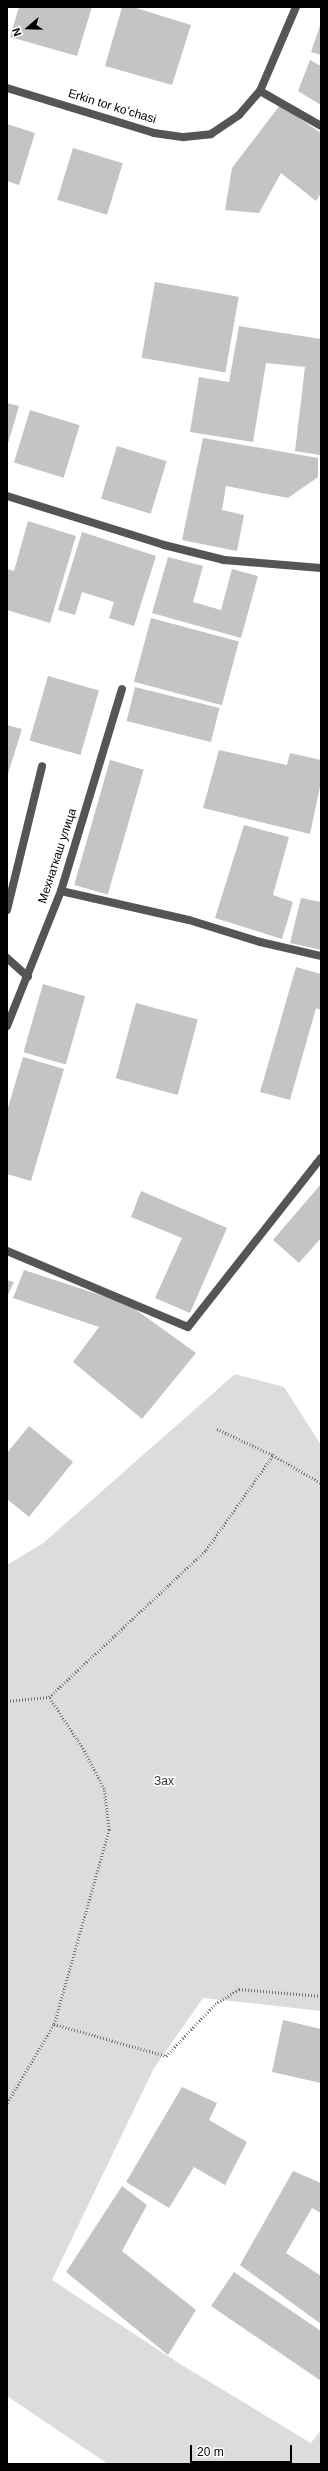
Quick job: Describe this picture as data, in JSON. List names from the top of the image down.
{
  "streets": {
    "street": ["Erkin tor koʻchasi", "Мехнаткаш улица"]
  },
  "parks": ["Зах"],
  "scale_bar": "20 m",
  "north": "left"
}
